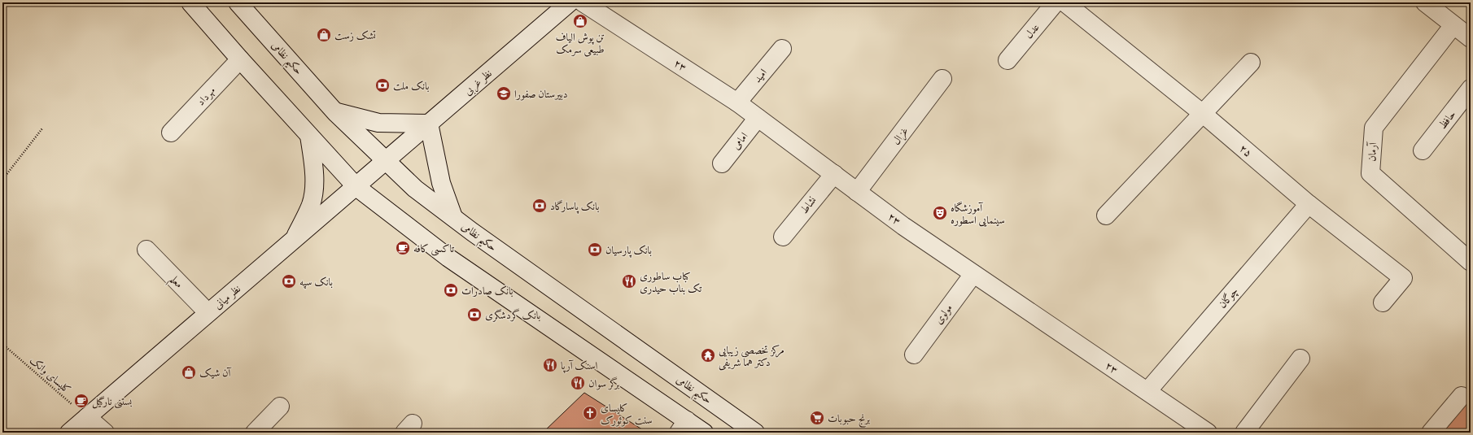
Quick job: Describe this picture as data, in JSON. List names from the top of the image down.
{
  "streets": {
    "street": [
      "عدل",
      "حکیم نظامی",
      "۲۳",
      "امید",
      "نظر غربی",
      "مهرداد",
      "حافظ",
      "غزال",
      "امامی",
      "۲۵",
      "آرمان",
      "نشاط",
      "معلم",
      "نظر میانی",
      "چوگان",
      "مولوی"
    ],
    "path": ["کلیسای وانک"]
  },
  "crossings": [
    ["حکیم نظامی", "نظر غربی"],
    ["حکیم نظامی", "نظر میانی"],
    ["۲۳", "امید"],
    ["۲۳", "غزال"],
    ["۲۳", "امامی"],
    ["۲۳", "نشاط"],
    ["۲۳", "چوگان"],
    ["۲۳", "مولوی"],
    ["نظر غربی", "نظر میانی"],
    ["۲۵", "چوگان"],
    ["معلم", "نظر میانی"],
    ["نظر میانی", "کلیسای وانک"]
  ],
  "places": {
    "shop": ["تن پوش الیاف طبیعی سرمک", "تشک زست", "آن شیک"],
    "bank": [
      "بانک ملت",
      "بانک پاسارگاد",
      "بانک پارسیان",
      "بانک سپه",
      "بانک صادرات",
      "بانک گردشگری"
    ],
    "school or university": ["دبیرستان صفورا"],
    "theatre": ["آموزشگاه سینمایی اسطوره"],
    "cafe": ["تاکسی کافه", "بستنی نارگیل"],
    "restaurant": ["کباب ساطوری تک بناب حیدری", "اسنک آرپا", "برگر سوان"],
    "temple": ["مرکز تخصصی زیبایی دکتر هما شریفی"],
    "church": ["کلیسای سنت کوئورک"],
    "supermarket": ["برنج حبوبات"]
  }
}
